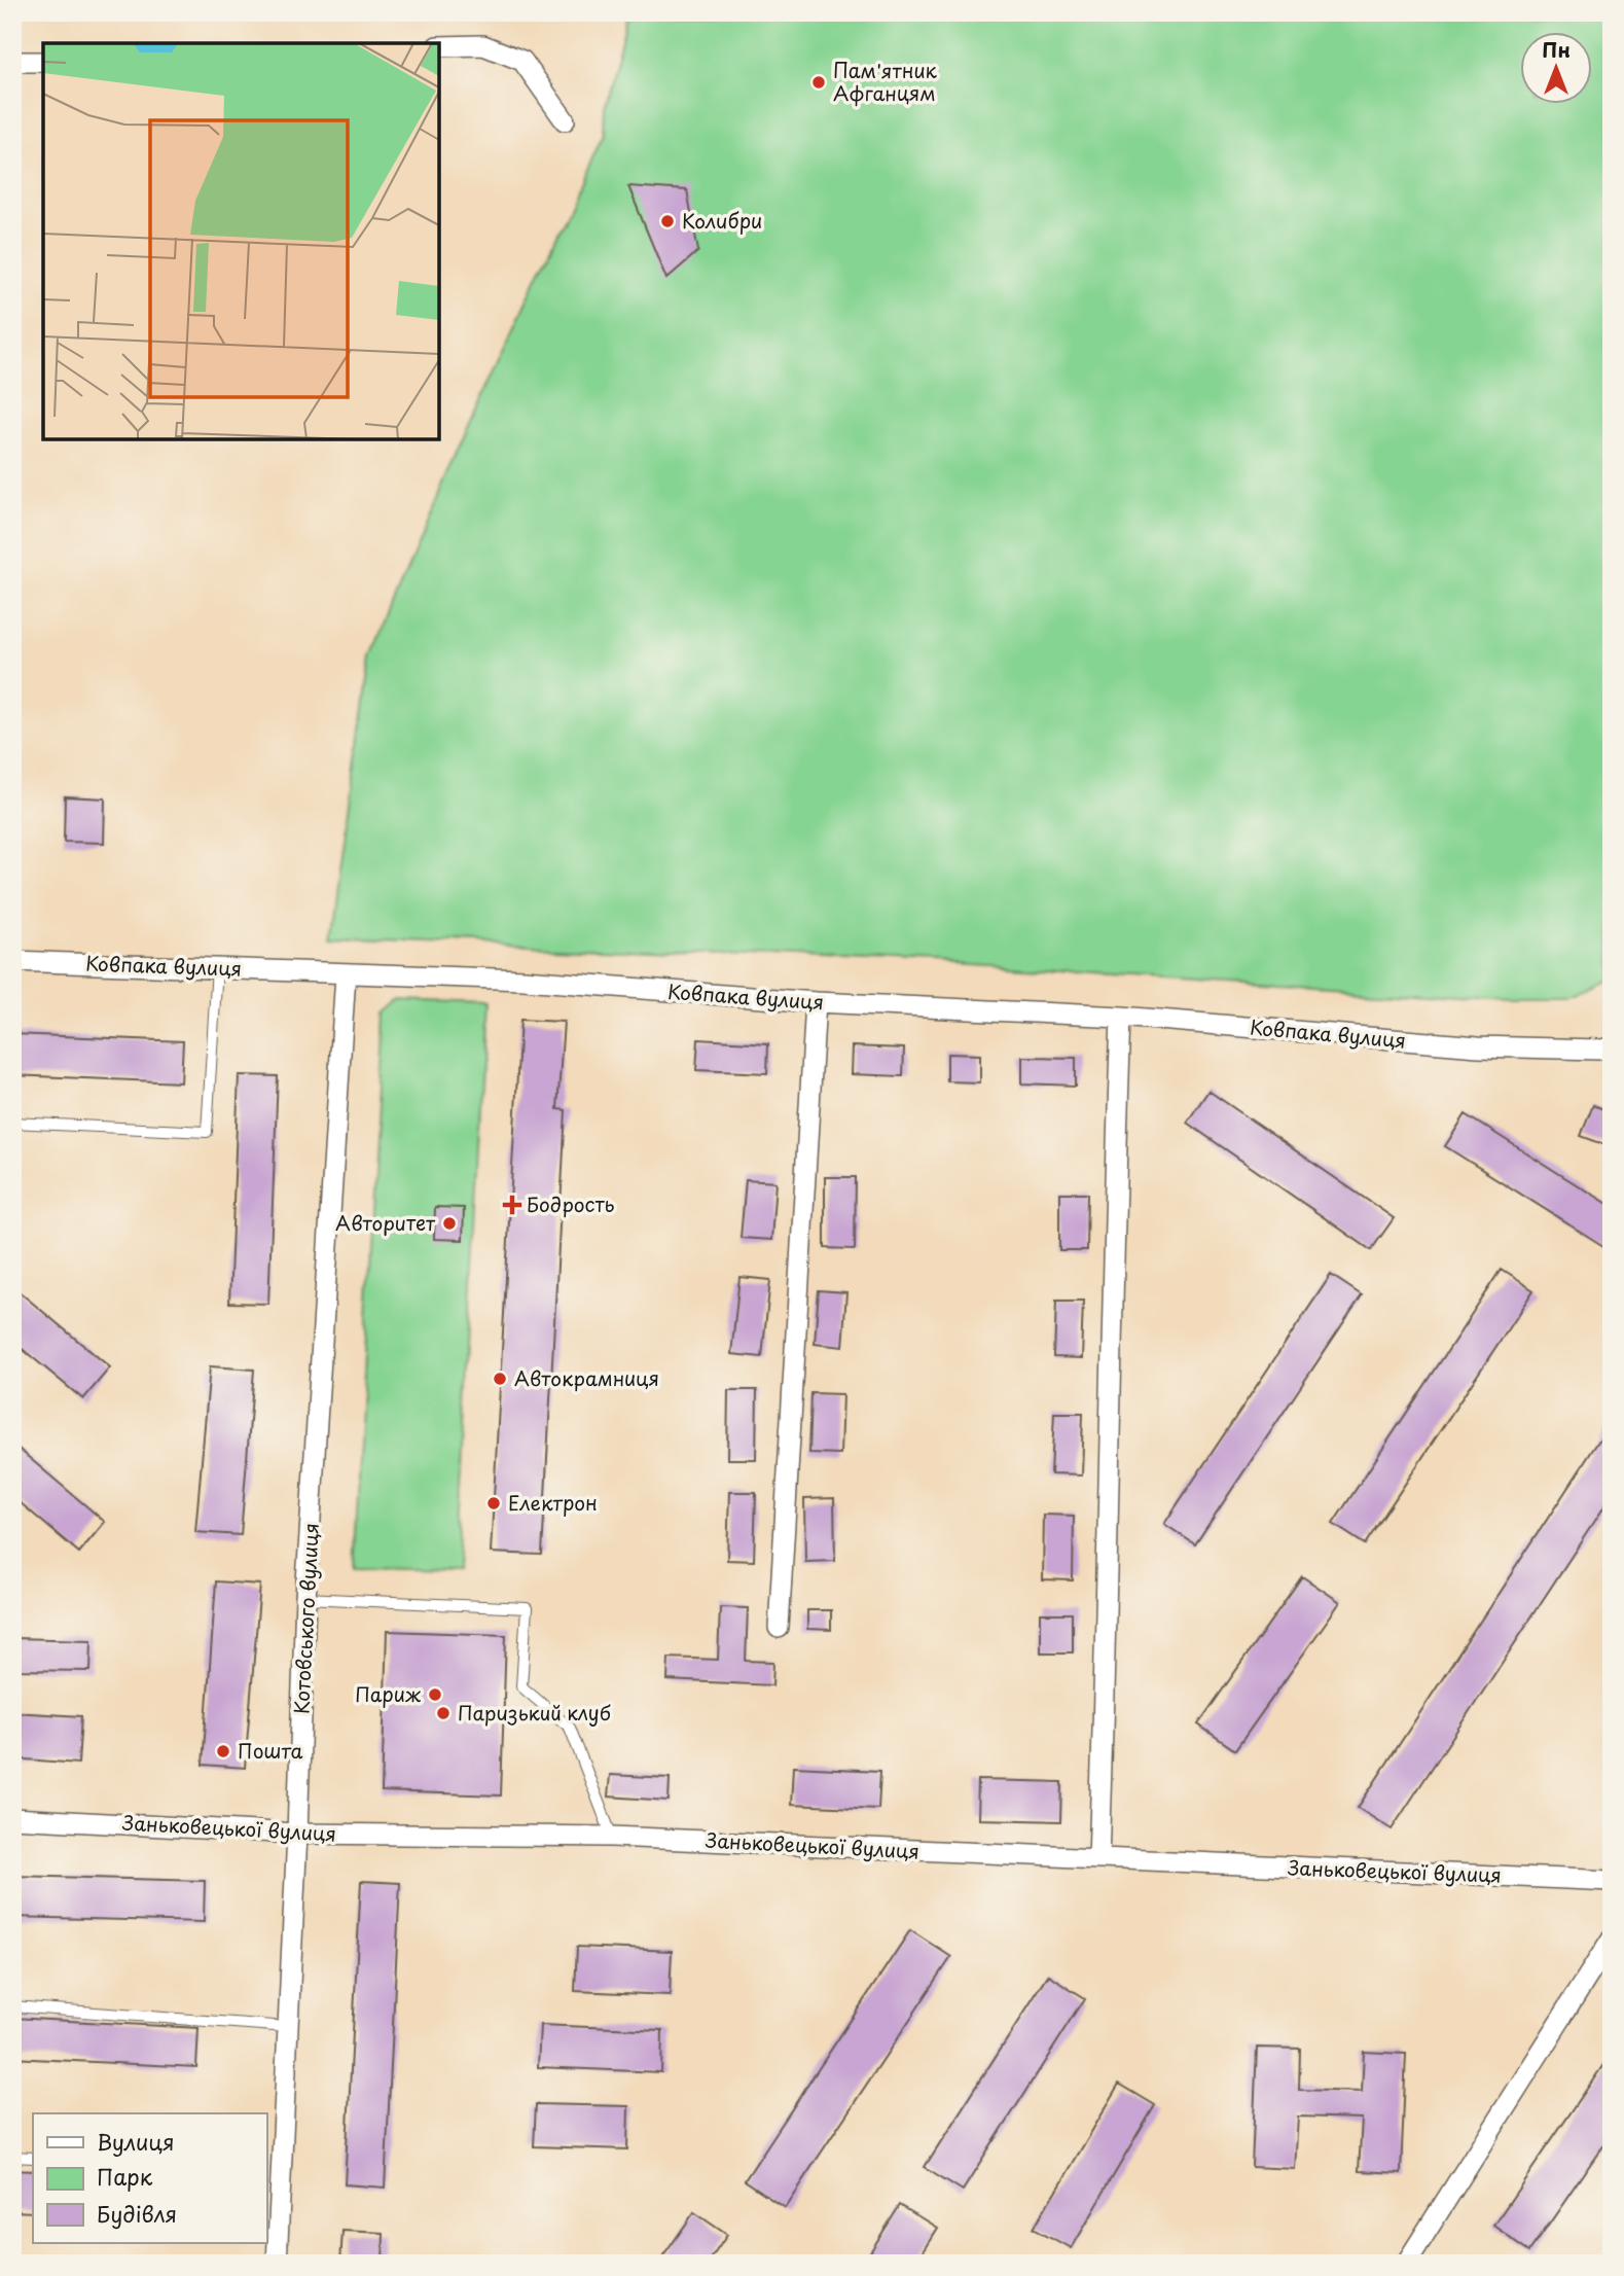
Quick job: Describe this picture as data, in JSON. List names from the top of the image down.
{
  "streets": {
    "street": ["Ковпака вулиця", "Котовського вулиця", "Заньковецької вулиця"]
  },
  "crossings": [
    ["Ковпака вулиця", "Котовського вулиця"],
    ["Котовського вулиця", "Заньковецької вулиця"]
  ],
  "places": {
    "other": [
      "Пам'ятник Афганцям",
      "Колибри",
      "Авторитет",
      "Автокрамниця",
      "Електрон",
      "Париж",
      "Паризький клуб",
      "Пошта"
    ],
    "health": ["Бодрость"]
  },
  "legend": ["Вулиця", "Парк", "Будівля"],
  "north": "top"
}
